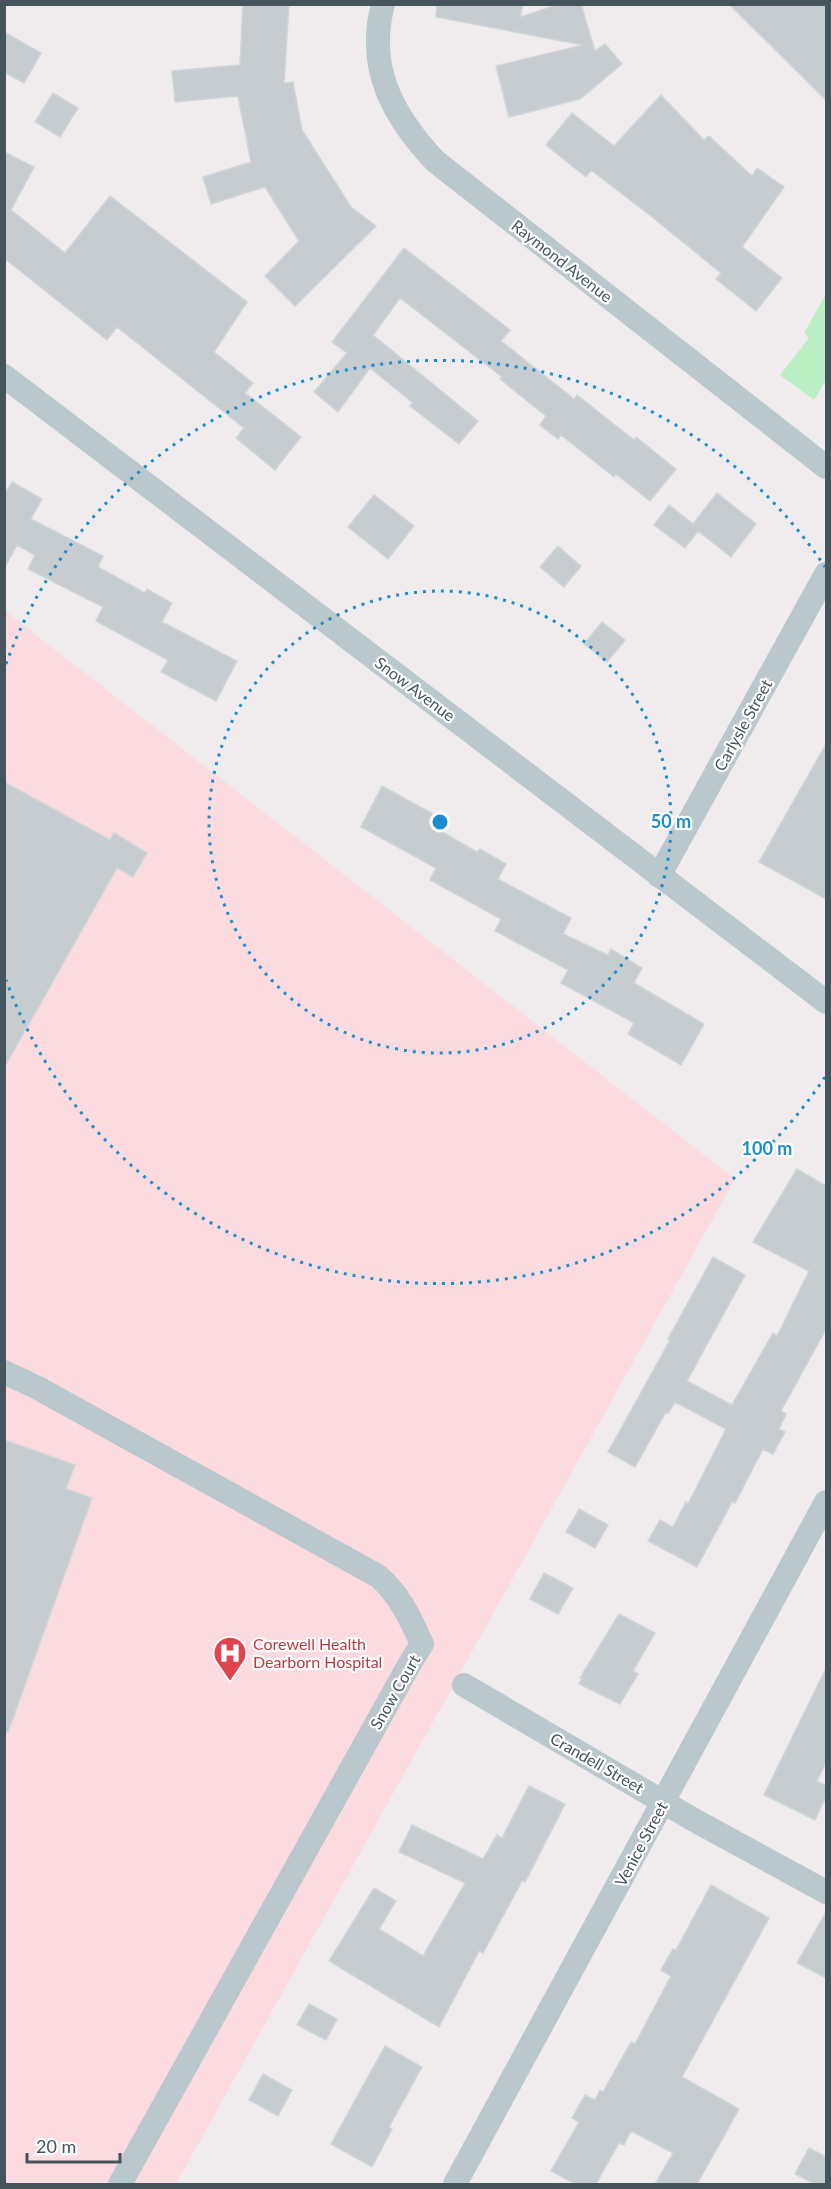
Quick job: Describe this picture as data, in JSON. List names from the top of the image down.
{
  "streets": {
    "street": [
      "Raymond Avenue",
      "Snow Avenue",
      "Carlysle Street",
      "Snow Court",
      "Crandell Street",
      "Venice Street"
    ]
  },
  "crossings": [
    ["Snow Avenue", "Carlysle Street"],
    ["Crandell Street", "Venice Street"]
  ],
  "places": {
    "hospital": ["Corewell Health Dearborn Hospital"]
  },
  "scale_bar": "20 m",
  "rings": ["50 m", "100 m"]
}
